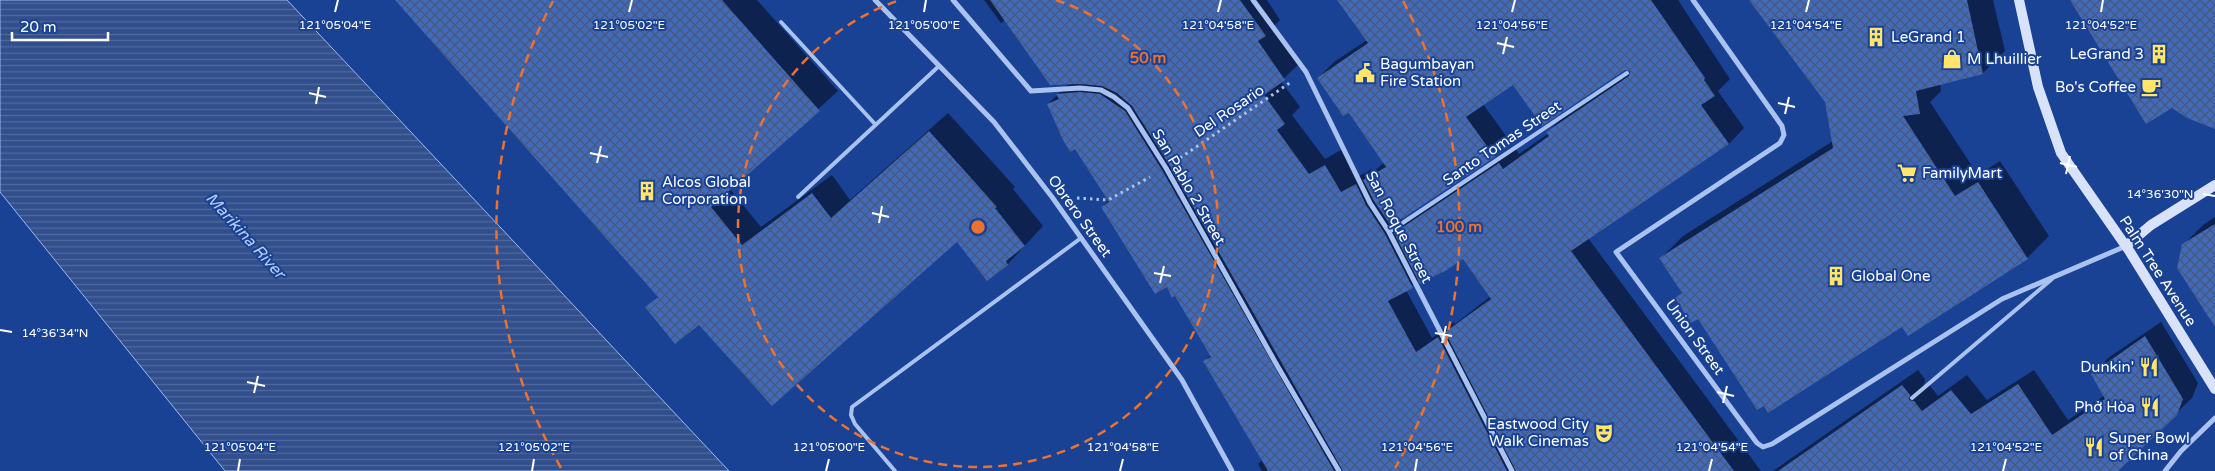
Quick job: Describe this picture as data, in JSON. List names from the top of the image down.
{
  "streets": {
    "street": [
      "San Pablo 2 Street",
      "Obrero Street",
      "San Roque Street",
      "Palm Tree Avenue",
      "Union Street"
    ],
    "lane": ["Santo Tomas Street"],
    "path": ["Del Rosario"]
  },
  "crossings": [
    ["Del Rosario", "San Pablo 2 Street"],
    ["Del Rosario", "Obrero Street"],
    ["Del Rosario", "San Roque Street"],
    ["Santo Tomas Street", "San Roque Street"],
    ["Palm Tree Avenue", "Union Street"]
  ],
  "water": ["Marikina River"],
  "places": {
    "building": [
      "LeGrand 1",
      "LeGrand 3",
      "Alcos Global Corporation",
      "Global One"
    ],
    "shop": ["M Lhuillier"],
    "public building": ["Bagumbayan Fire Station"],
    "cafe": ["Bo's Coffee"],
    "supermarket": ["FamilyMart"],
    "restaurant": ["Dunkin'", "Phở Hòa", "Super Bowl of China"],
    "theatre": ["Eastwood City Walk Cinemas"]
  },
  "scale_bar": "20 m",
  "coordinates": [
    "121°05'04\"E",
    "121°05'02\"E",
    "121°05'00\"E",
    "121°04'58\"E",
    "121°04'56\"E",
    "121°04'54\"E",
    "121°04'52\"E",
    "14°36'30\"N",
    "14°36'34\"N"
  ],
  "rings": ["50 m", "100 m"]
}
